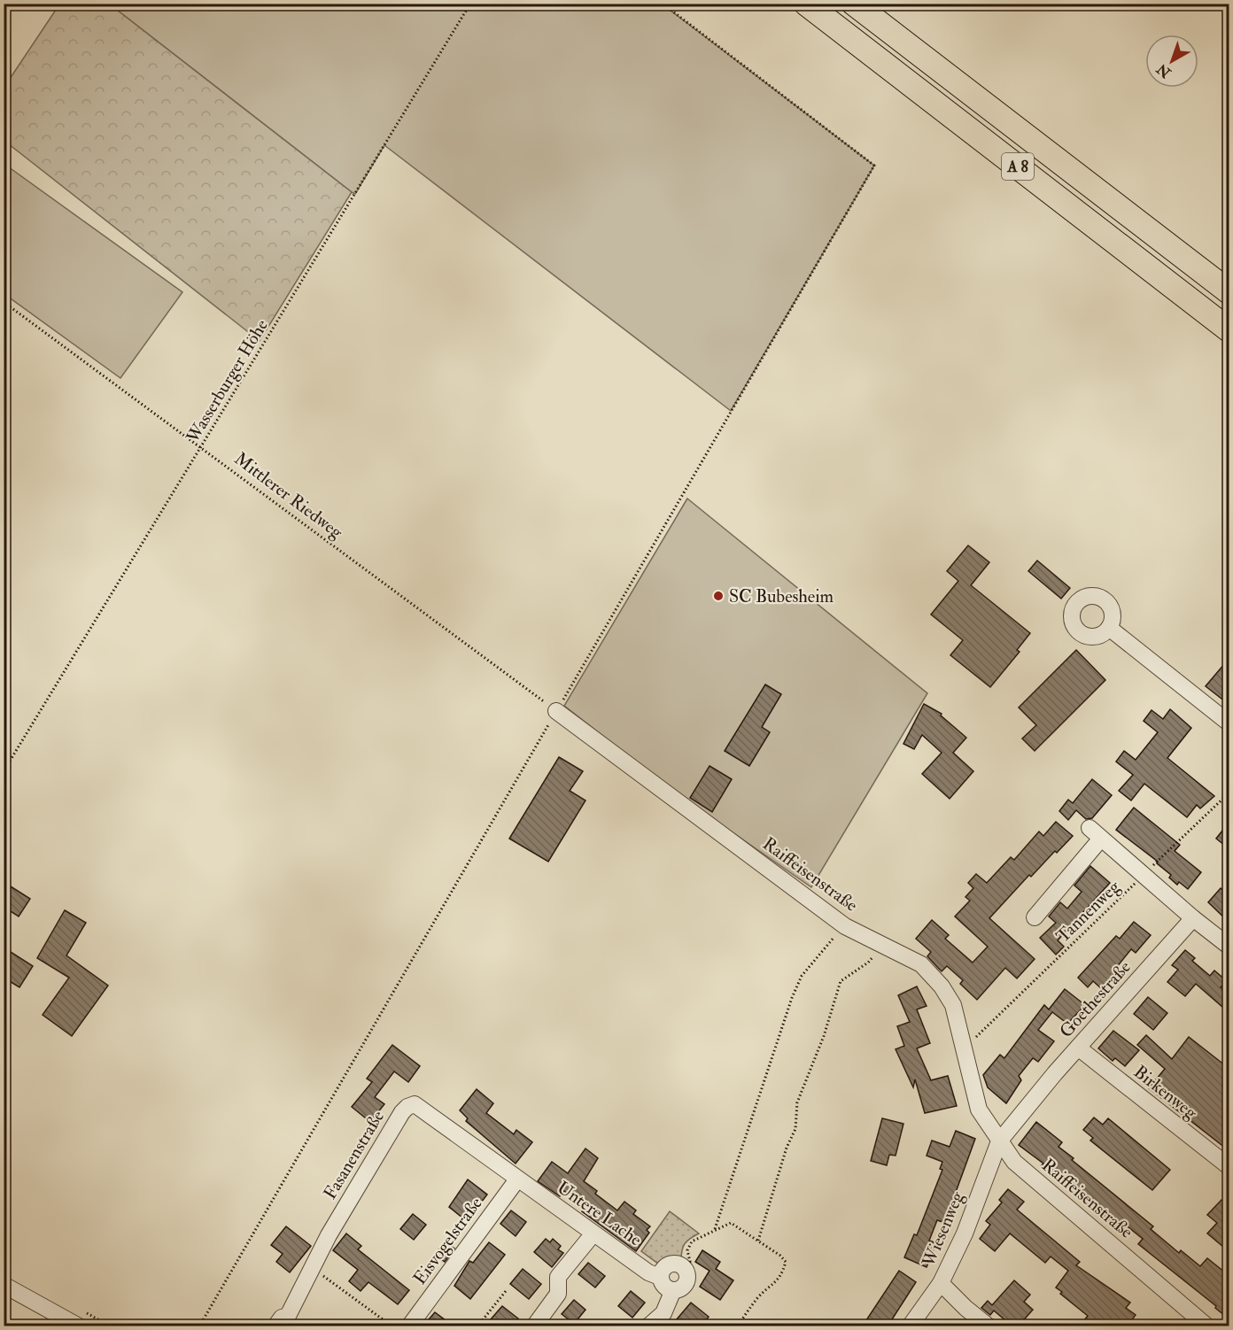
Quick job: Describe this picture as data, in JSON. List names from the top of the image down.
{
  "streets": {
    "highway": ["A 8"],
    "street": [
      "Raiffeisenstraße",
      "Goethestraße",
      "Birkenweg",
      "Fasanenstraße",
      "Untere Lache",
      "Wiesenweg",
      "Eisvogelstraße"
    ],
    "path": ["Wasserburger Höhe", "Mittlerer Riedweg", "Tannenweg"]
  },
  "crossings": [
    ["Wasserburger Höhe", "Mittlerer Riedweg"],
    ["Mittlerer Riedweg", "Raiffeisenstraße"],
    ["Raiffeisenstraße", "Tannenweg"],
    ["Raiffeisenstraße", "Goethestraße"],
    ["Raiffeisenstraße", "Wiesenweg"],
    ["Goethestraße", "Birkenweg"],
    ["Goethestraße", "Wiesenweg"],
    ["Fasanenstraße", "Untere Lache"],
    ["Fasanenstraße", "Eisvogelstraße"],
    ["Untere Lache", "Eisvogelstraße"]
  ],
  "places": ["SC Bubesheim"],
  "north": "bottom left"
}
